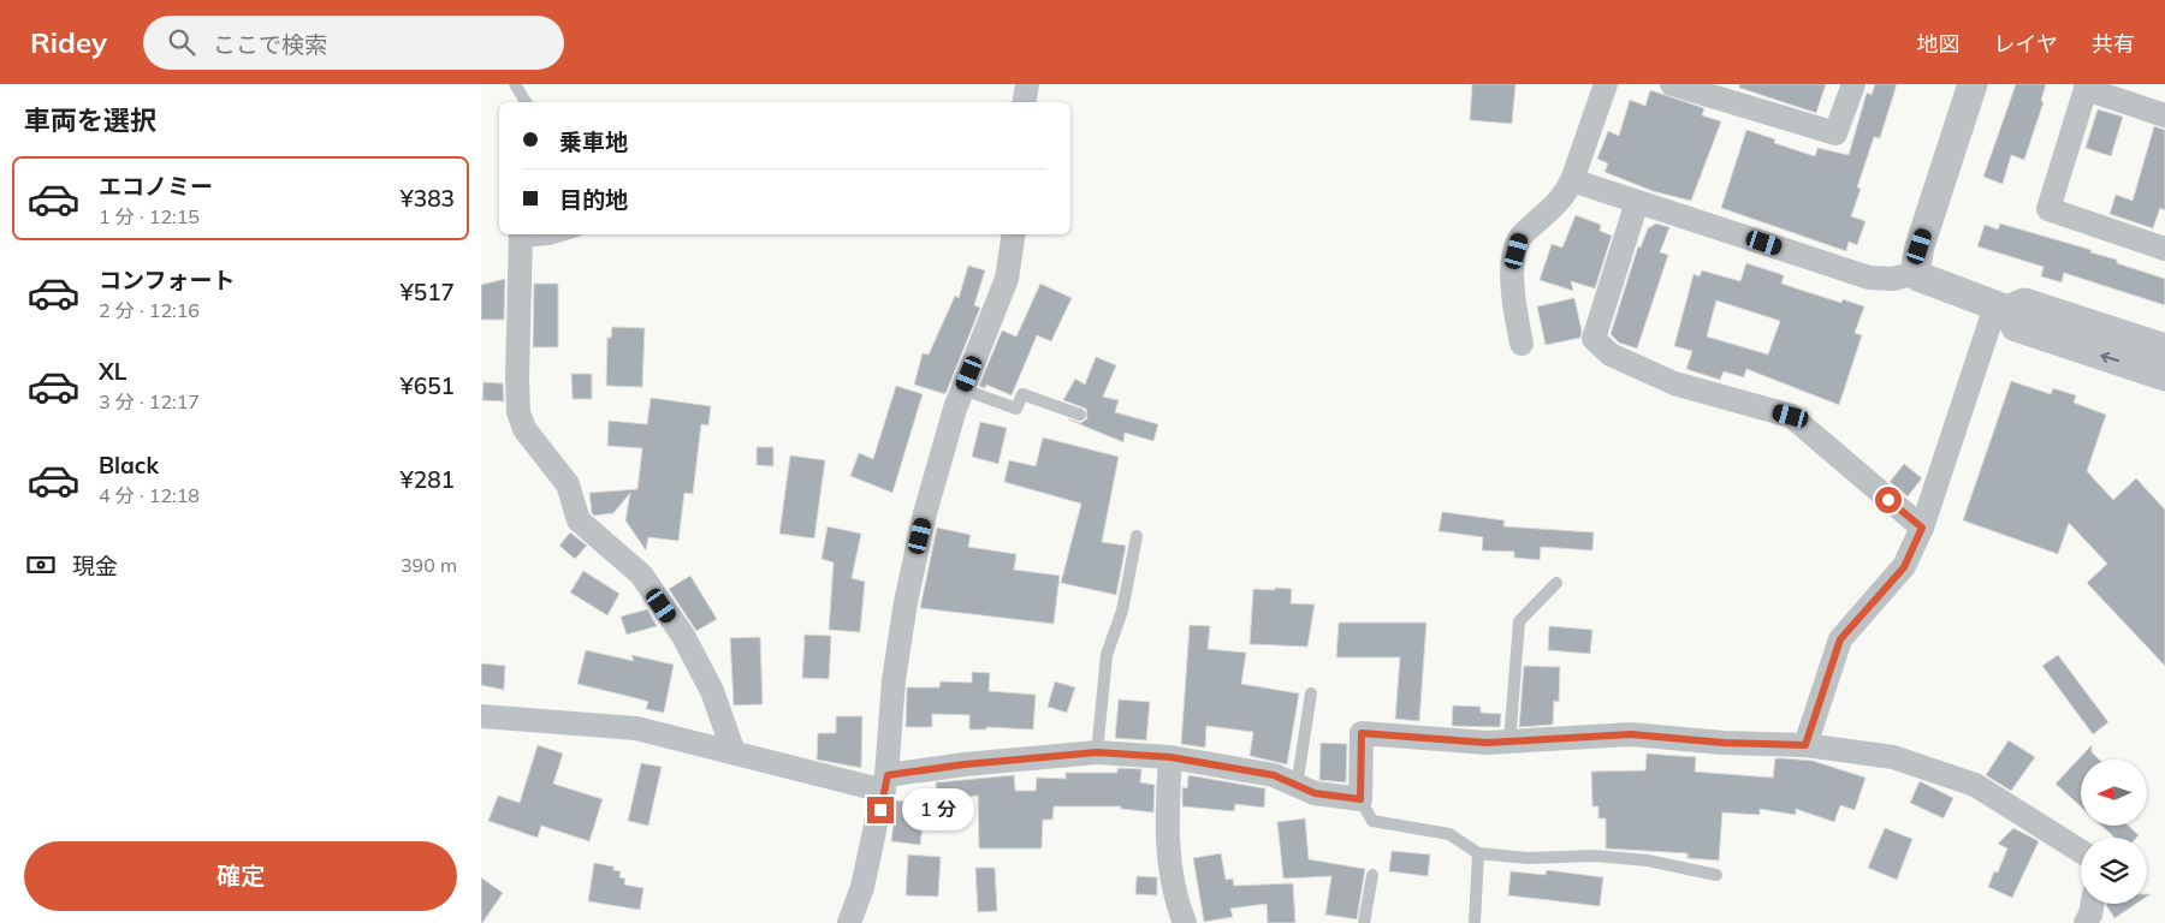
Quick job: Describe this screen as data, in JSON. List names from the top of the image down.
{
  "north": "left",
  "page": {
    "header": "Ridey",
    "search": "ここで検索",
    "nav": ["地図", "レイヤ", "共有"],
    "heading": "車両を選択",
    "banner": ["乗車地", "目的地"],
    "list": [
      {
        "name": "エコノミー",
        "note": "1 分 · 12:15",
        "value": "¥383"
      },
      {
        "name": "コンフォート",
        "note": "2 分 · 12:16",
        "value": "¥517"
      },
      {
        "name": "XL",
        "note": "3 分 · 12:17",
        "value": "¥651"
      },
      {
        "name": "Black",
        "note": "4 分 · 12:18",
        "value": "¥281"
      }
    ],
    "pay": ["現金", "390 m"],
    "bubble": "1 分",
    "buttons": "確定"
  }
}
